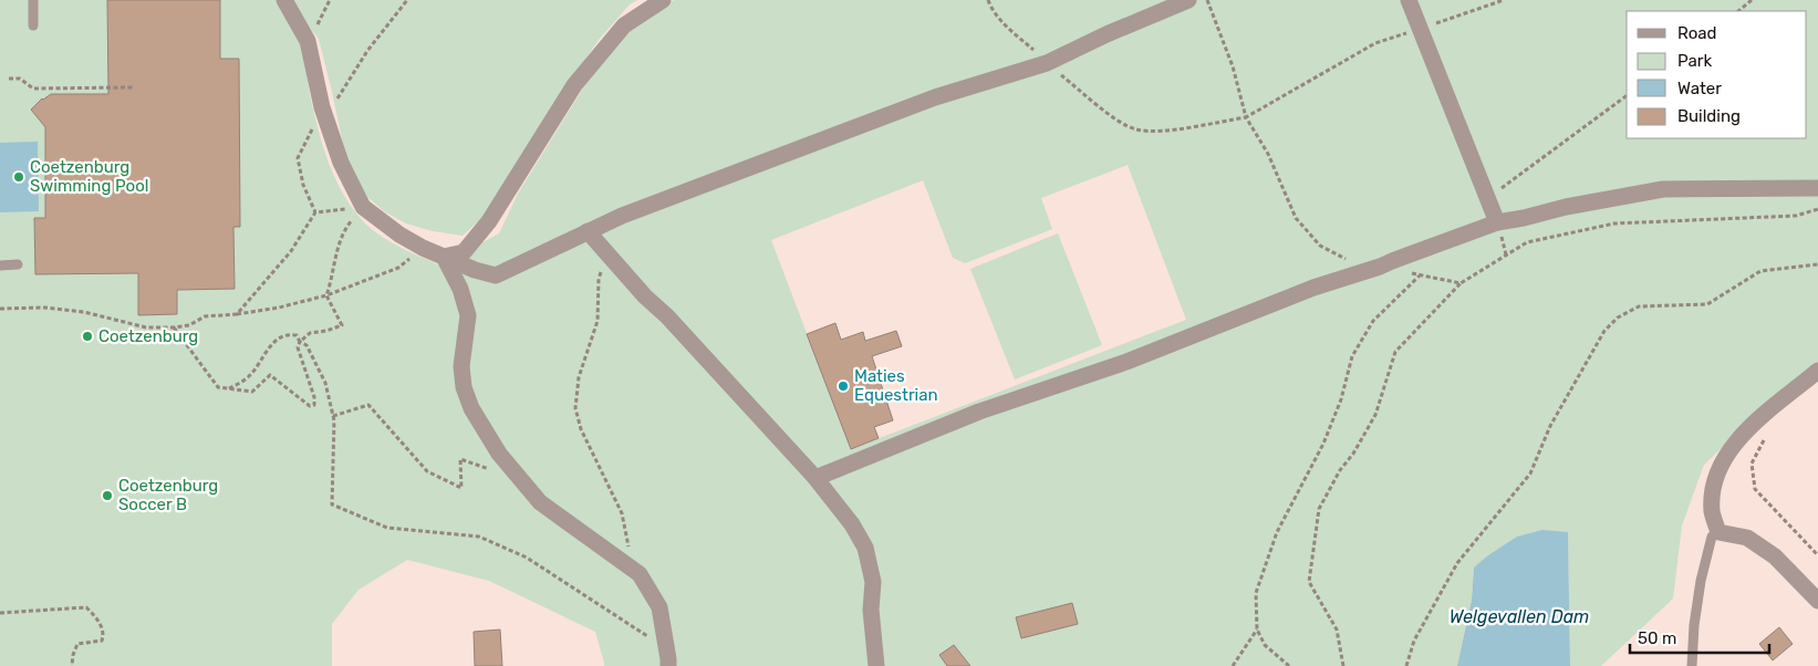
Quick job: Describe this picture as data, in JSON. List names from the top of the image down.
{
  "water": ["Welgevallen Dam"],
  "places": [
    "Coetzenburg Swimming Pool",
    "Coetzenburg",
    "Maties Equestrian",
    "Coetzenburg Soccer B"
  ],
  "legend": [
    "Road",
    "Park",
    "Water",
    "Building"
  ],
  "scale_bar": "50 m"
}
